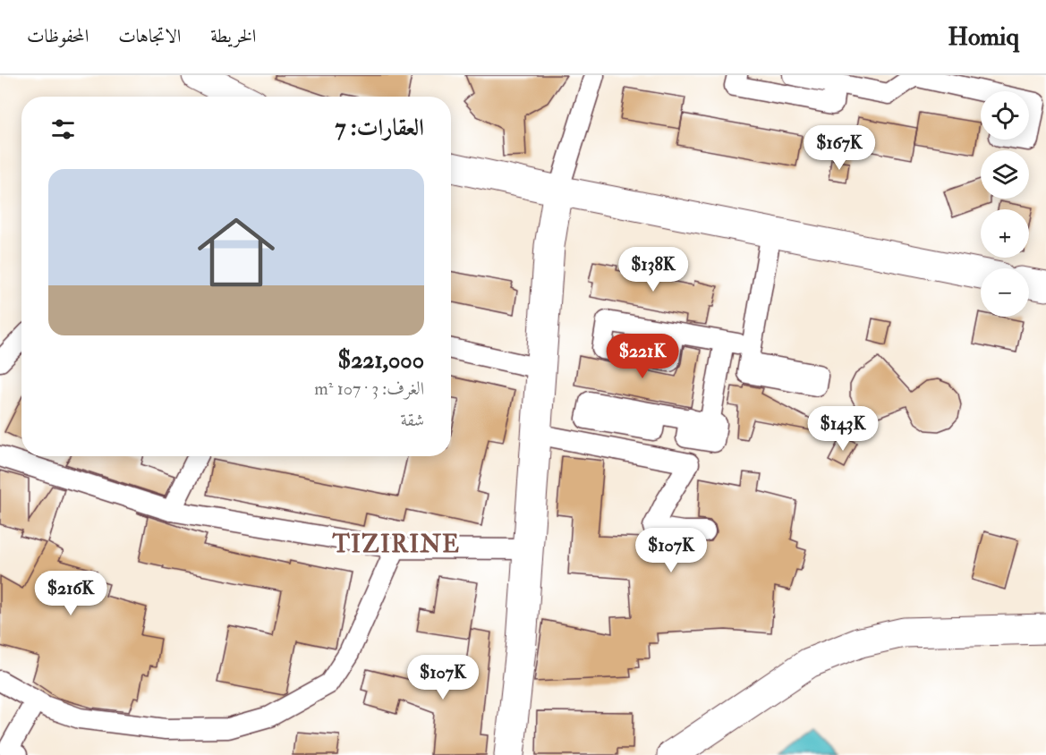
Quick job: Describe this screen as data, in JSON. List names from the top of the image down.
{
  "districts": ["TIZIRINE"],
  "page": {
    "header": "Homiq",
    "nav": ["الخريطة", "الاتجاهات", "المحفوظات"],
    "map_buttons": ["+", "−"],
    "heading": "العقارات: 7",
    "price": [
      "$167K",
      "$138K",
      "$221K",
      "$143K",
      "$107K",
      "$216K",
      "$107K"
    ],
    "list": [
      {
        "name": "$221,000",
        "note": "الغرف: 3 · 107 m² · شقة"
      }
    ]
  }
}
